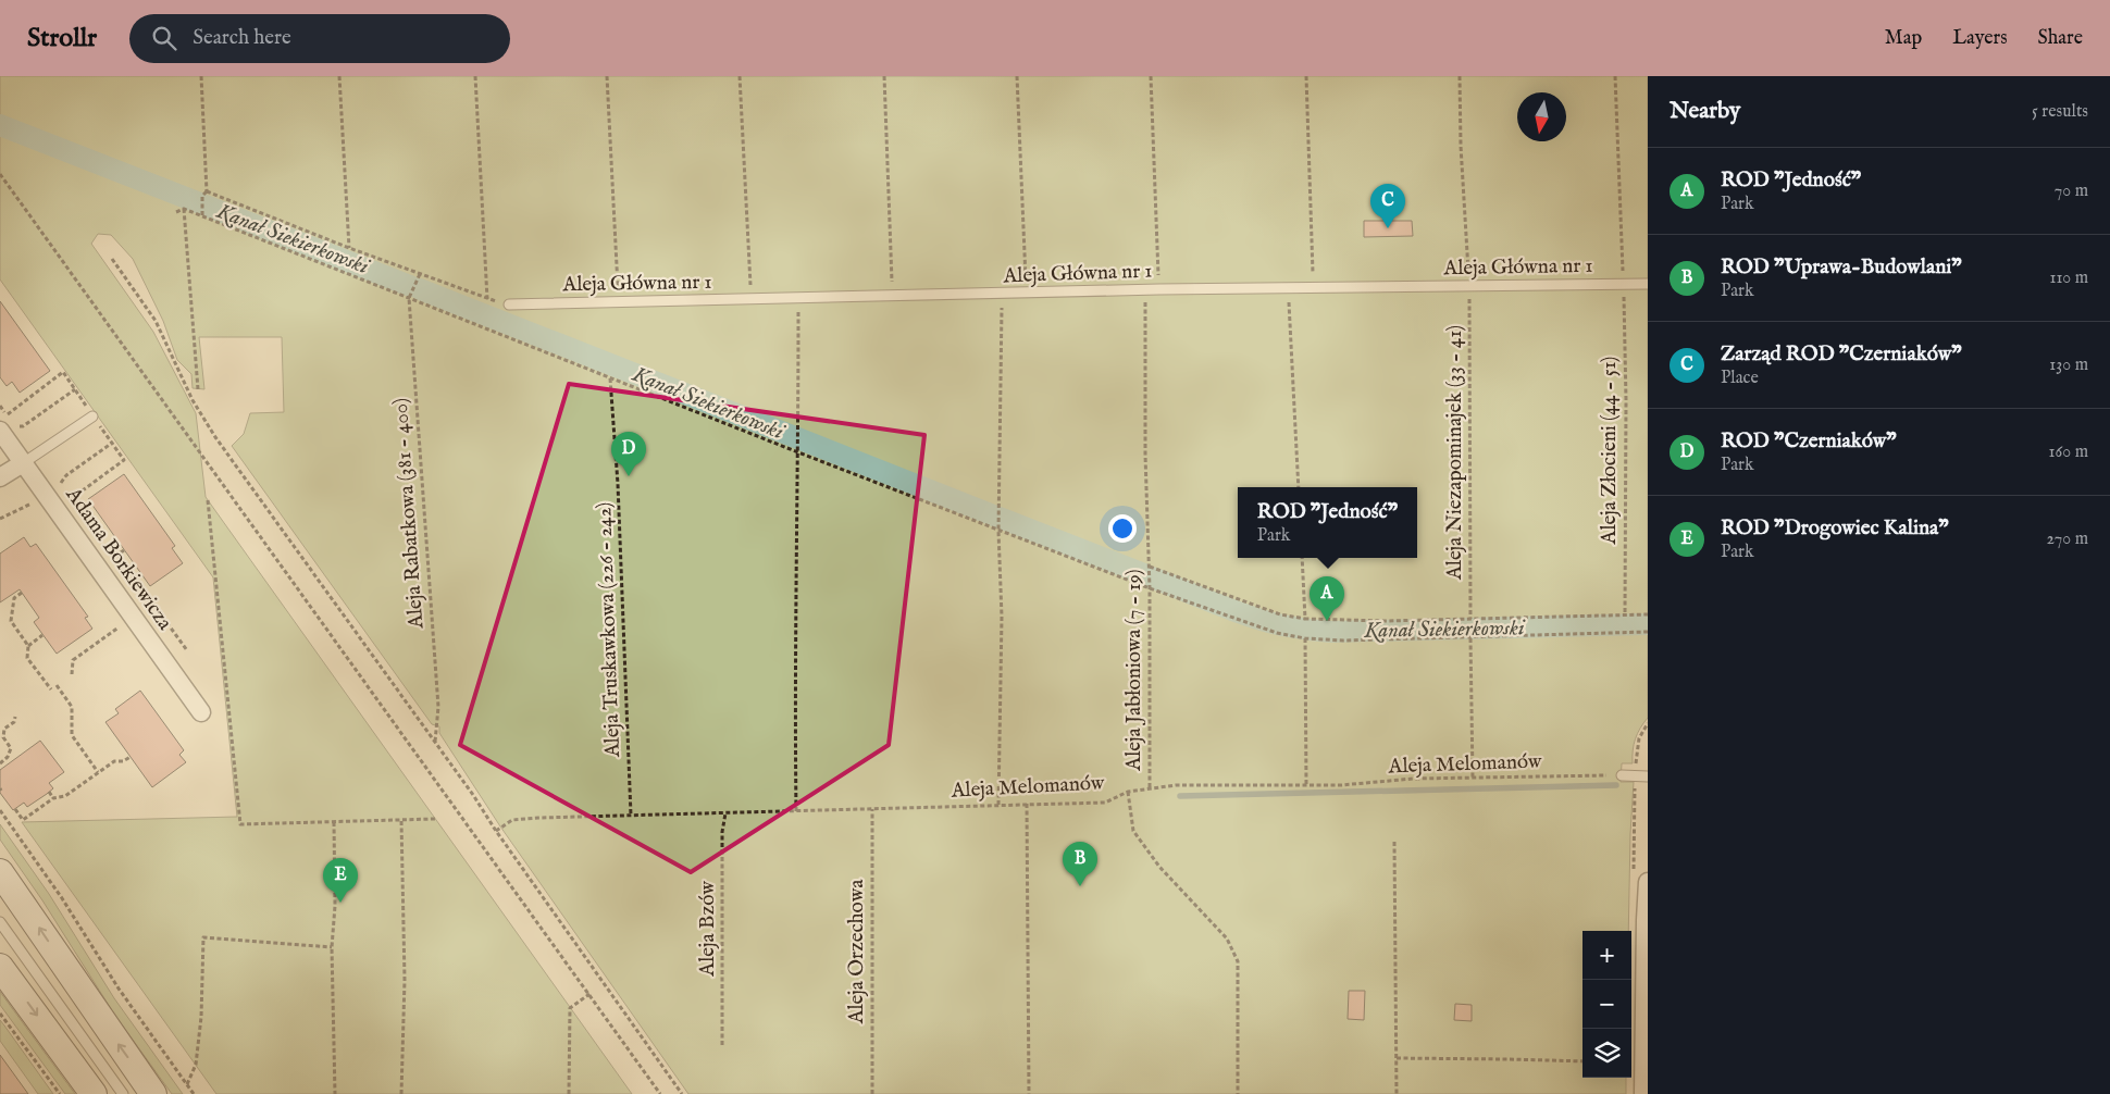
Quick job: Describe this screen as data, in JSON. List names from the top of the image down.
{
  "streets": {
    "street": ["Adama Borkiewicza"],
    "lane": ["Aleja Główna nr 1"],
    "path": [
      "Aleja Złocieni (44 - 51)",
      "Aleja Niezapominajek (33 - 41)",
      "Aleja Rabatkowa (381 - 400)",
      "Aleja Truskawkowa (226 - 242)",
      "Aleja Jabłoniowa (7 - 19)",
      "Aleja Melomanów",
      "Aleja Bzów",
      "Aleja Orzechowa"
    ]
  },
  "crossings": [
    ["Aleja Główna nr 1", "Aleja Złocieni (44 - 51)"],
    ["Aleja Główna nr 1", "Aleja Niezapominajek (33 - 41)"],
    ["Aleja Główna nr 1", "Aleja Jabłoniowa (7 - 19)"],
    ["Aleja Truskawkowa (226 - 242)", "Aleja Melomanów"],
    ["Aleja Jabłoniowa (7 - 19)", "Aleja Melomanów"],
    ["Aleja Melomanów", "Aleja Bzów"],
    ["Aleja Melomanów", "Aleja Orzechowa"]
  ],
  "water": ["Kanał Siekierkowski"],
  "north": "bottom",
  "page": {
    "header": "Strollr",
    "search": "Search here",
    "nav": ["Map", "Layers", "Share"],
    "heading": ["Nearby", "5 results"],
    "list": [
      {
        "mark": "A",
        "name": "ROD \"Jedność\"",
        "note": "Park",
        "value": "70 m"
      },
      {
        "mark": "B",
        "name": "ROD \"Uprawa-Budowlani\"",
        "note": "Park",
        "value": "110 m"
      },
      {
        "mark": "C",
        "name": "Zarząd ROD \"Czerniaków\"",
        "note": "Place",
        "value": "130 m"
      },
      {
        "mark": "D",
        "name": "ROD \"Czerniaków\"",
        "note": "Park",
        "value": "160 m"
      },
      {
        "mark": "E",
        "name": "ROD \"Drogowiec Kalina\"",
        "note": "Park",
        "value": "270 m"
      }
    ],
    "pins": [
      "C",
      "D",
      "A",
      "B",
      "E"
    ],
    "popup": ["ROD \"Jedność\"", "Park"],
    "map_buttons": ["+", "−"]
  }
}
